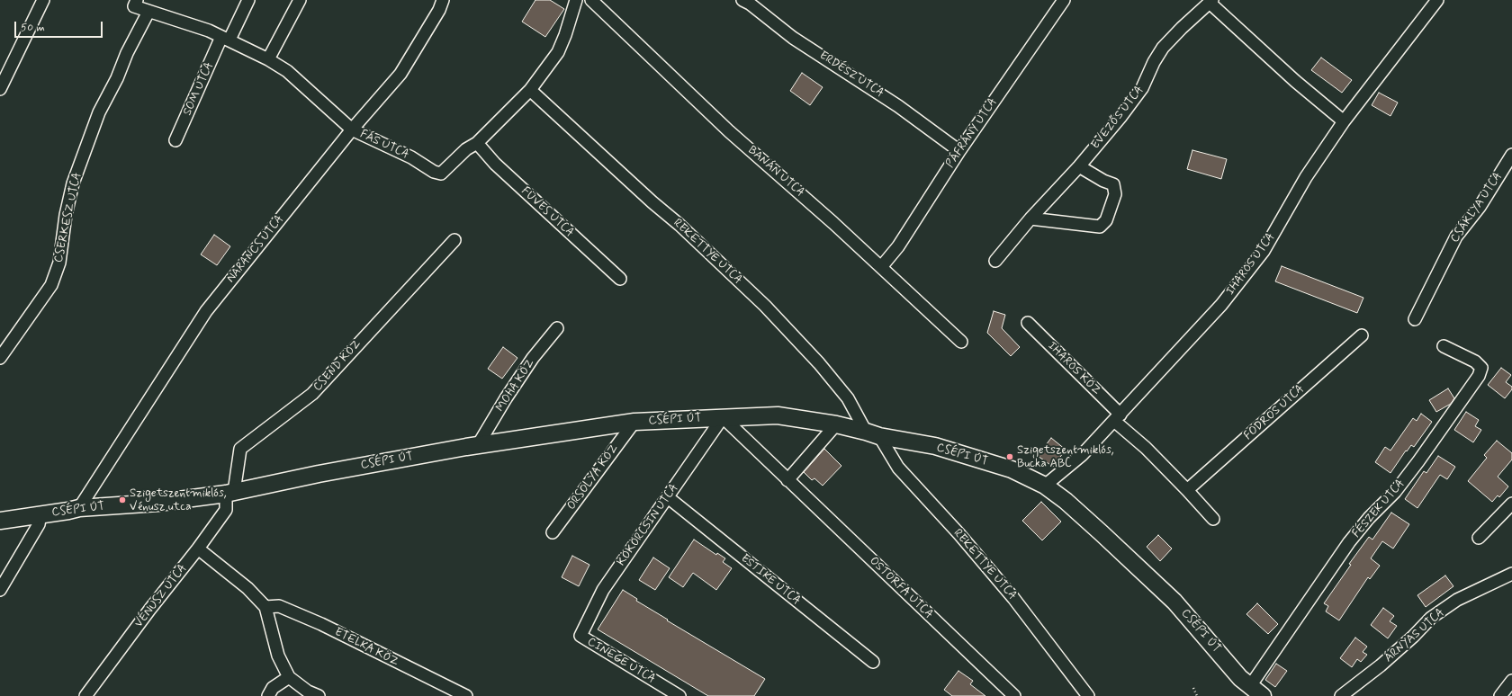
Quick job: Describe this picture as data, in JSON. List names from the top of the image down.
{
  "streets": {
    "street": [
      "ERDÉSZ UTCA",
      "SOM UTCA",
      "EVEZŐS UTCA",
      "PÁFRÁNY UTCA",
      "FÁS UTCA",
      "BANÁN UTCA",
      "CSÁKLYA UTCA",
      "FÜVES UTCA",
      "CSERKESZ UTCA",
      "NARANCS UTCA",
      "REKETTYE UTCA",
      "IHAROS UTCA",
      "CSEND KÖZ",
      "IHAROS KÖZ",
      "MOHA KÖZ",
      "FODROS UTCA",
      "CSÉPI ÚT",
      "ORSOLYA KÖZ",
      "FÉSZEK UTCA",
      "KÖKÖRCSIN UTCA",
      "ESTIKE UTCA",
      "OSTORFA UTCA",
      "VÉNUSZ UTCA",
      "ÁRNYAS UTCA",
      "ETELKA KÖZ",
      "CINEGE UTCA"
    ]
  },
  "crossings": [
    ["ERDÉSZ UTCA", "PÁFRÁNY UTCA"],
    ["SOM UTCA", "FÁS UTCA"],
    ["EVEZŐS UTCA", "IHAROS UTCA"],
    ["PÁFRÁNY UTCA", "BANÁN UTCA"],
    ["FÁS UTCA", "FÜVES UTCA"],
    ["FÁS UTCA", "CSERKESZ UTCA"],
    ["FÁS UTCA", "NARANCS UTCA"],
    ["FÁS UTCA", "REKETTYE UTCA"],
    ["NARANCS UTCA", "CSÉPI ÚT"],
    ["REKETTYE UTCA", "CSÉPI ÚT"],
    ["IHAROS UTCA", "IHAROS KÖZ"],
    ["IHAROS UTCA", "CSÉPI ÚT"],
    ["CSEND KÖZ", "CSÉPI ÚT"],
    ["CSEND KÖZ", "VÉNUSZ UTCA"],
    ["MOHA KÖZ", "CSÉPI ÚT"],
    ["CSÉPI ÚT", "ORSOLYA KÖZ"],
    ["CSÉPI ÚT", "FÉSZEK UTCA"],
    ["CSÉPI ÚT", "KÖKÖRCSIN UTCA"],
    ["CSÉPI ÚT", "OSTORFA UTCA"],
    ["CSÉPI ÚT", "VÉNUSZ UTCA"],
    ["KÖKÖRCSIN UTCA", "ESTIKE UTCA"],
    ["KÖKÖRCSIN UTCA", "OSTORFA UTCA"],
    ["KÖKÖRCSIN UTCA", "CINEGE UTCA"]
  ],
  "places": ["Szigetszentmiklós, Bucka ABC", "Szigetszentmiklós, Vénusz utca"],
  "scale_bar": "50 m"
}
